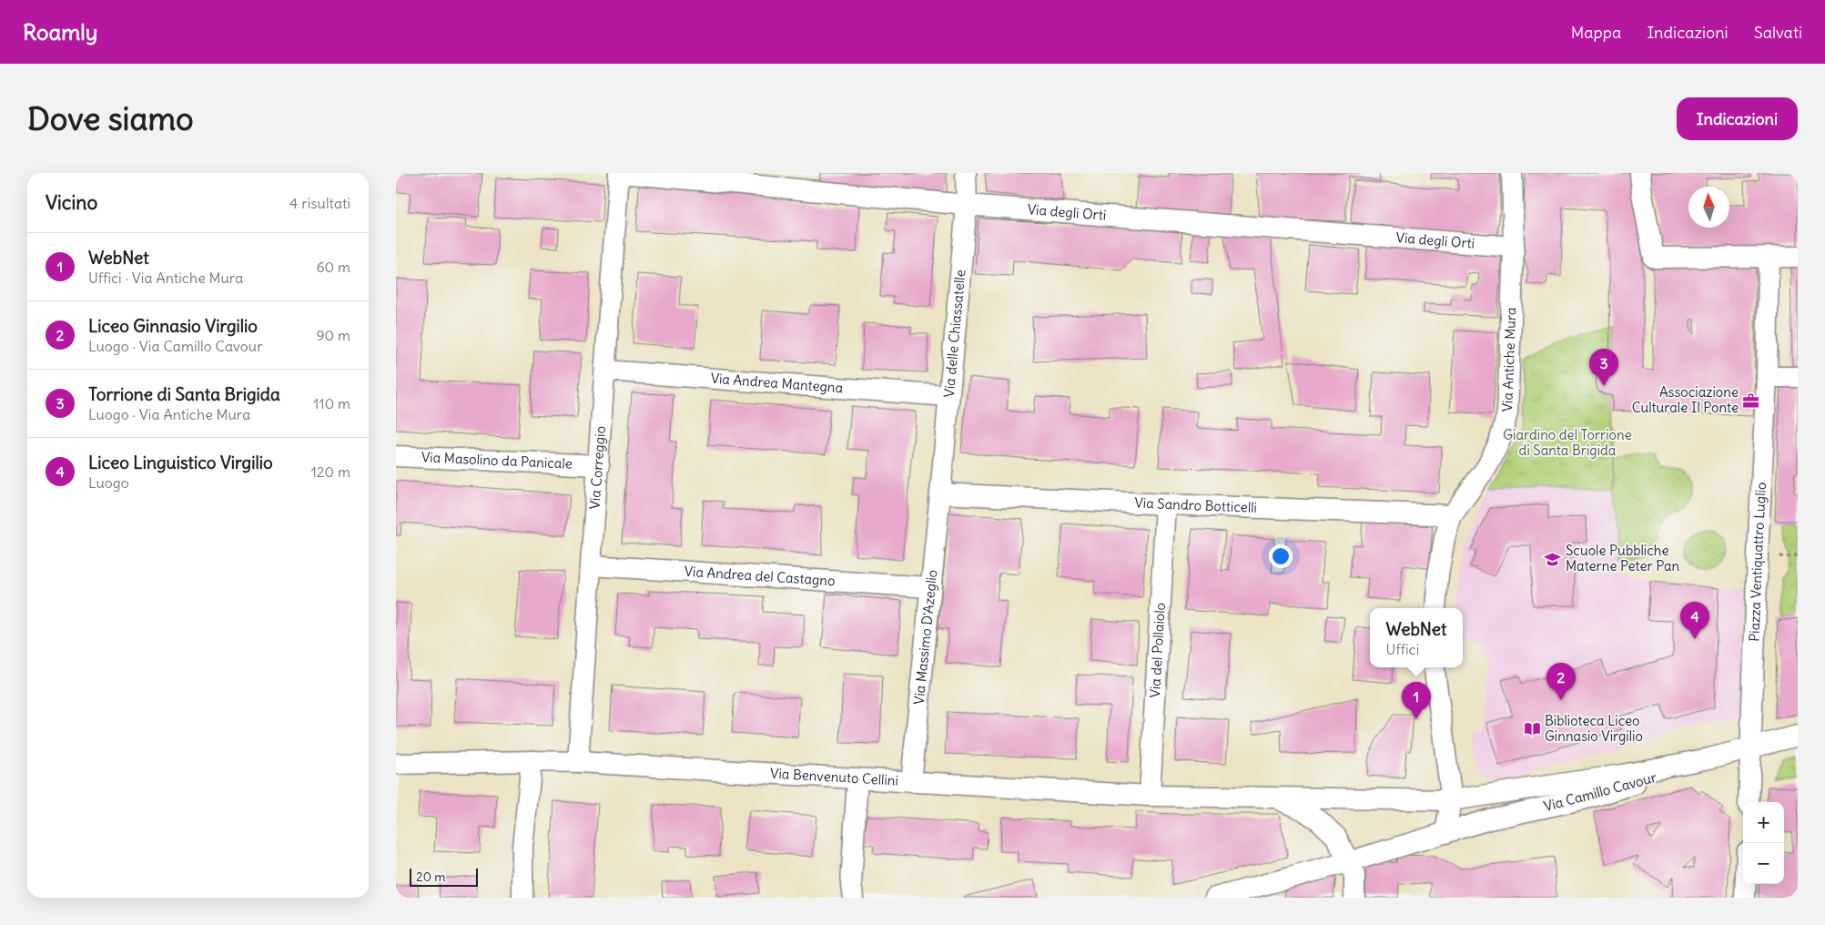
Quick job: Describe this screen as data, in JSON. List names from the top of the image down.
{
  "streets": {
    "street": [
      "Via degli Orti",
      "Via delle Chiassatelle",
      "Via Antiche Mura",
      "Via Andrea Mantegna",
      "Via Masolino da Panicale",
      "Via Correggio",
      "Via Sandro Botticelli",
      "Piazza Ventiquattro Luglio",
      "Via Andrea del Castagno",
      "Via Massimo D'Azeglio",
      "Via del Pollaiolo",
      "Via Benvenuto Cellini",
      "Via Camillo Cavour"
    ]
  },
  "crossings": [
    ["Via degli Orti", "Via delle Chiassatelle"],
    ["Via degli Orti", "Via Antiche Mura"],
    ["Via degli Orti", "Via Correggio"],
    ["Via delle Chiassatelle", "Via Andrea Mantegna"],
    ["Via delle Chiassatelle", "Via Sandro Botticelli"],
    ["Via delle Chiassatelle", "Via Massimo D'Azeglio"],
    ["Via Antiche Mura", "Via Sandro Botticelli"],
    ["Via Andrea Mantegna", "Via Correggio"],
    ["Via Masolino da Panicale", "Via Correggio"],
    ["Via Correggio", "Via Andrea del Castagno"],
    ["Via Correggio", "Via Benvenuto Cellini"],
    ["Via Sandro Botticelli", "Via Massimo D'Azeglio"],
    ["Via Sandro Botticelli", "Via del Pollaiolo"],
    ["Piazza Ventiquattro Luglio", "Via Camillo Cavour"],
    ["Via Andrea del Castagno", "Via Massimo D'Azeglio"],
    ["Via Massimo D'Azeglio", "Via Benvenuto Cellini"],
    ["Via del Pollaiolo", "Via Benvenuto Cellini"],
    ["Via Benvenuto Cellini", "Via Camillo Cavour"]
  ],
  "parks": ["Giardino del Torrione di Santa Brigida"],
  "places": {
    "office": ["Associazione Culturale Il Ponte"],
    "school or university": ["Scuole Pubbliche Materne Peter Pan"],
    "library": ["Biblioteca Liceo Ginnasio Virgilio"]
  },
  "scale_bar": "20 m",
  "north": "top",
  "page": {
    "header": "Roamly",
    "nav": ["Mappa", "Indicazioni", "Salvati"],
    "buttons": "Indicazioni",
    "title": "Dove siamo",
    "heading": ["Vicino", "4 risultati"],
    "list": [
      {
        "mark": "1",
        "name": "WebNet",
        "note": "Uffici · Via Antiche Mura",
        "value": "60 m"
      },
      {
        "mark": "2",
        "name": "Liceo Ginnasio Virgilio",
        "note": "Luogo · Via Camillo Cavour",
        "value": "90 m"
      },
      {
        "mark": "3",
        "name": "Torrione di Santa Brigida",
        "note": "Luogo · Via Antiche Mura",
        "value": "110 m"
      },
      {
        "mark": "4",
        "name": "Liceo Linguistico Virgilio",
        "note": "Luogo",
        "value": "120 m"
      }
    ],
    "pins": [
      "3",
      "4",
      "2",
      "1"
    ],
    "popup": ["WebNet", "Uffici"],
    "map_buttons": ["+", "−"],
    "scale": "20 m"
  }
}
